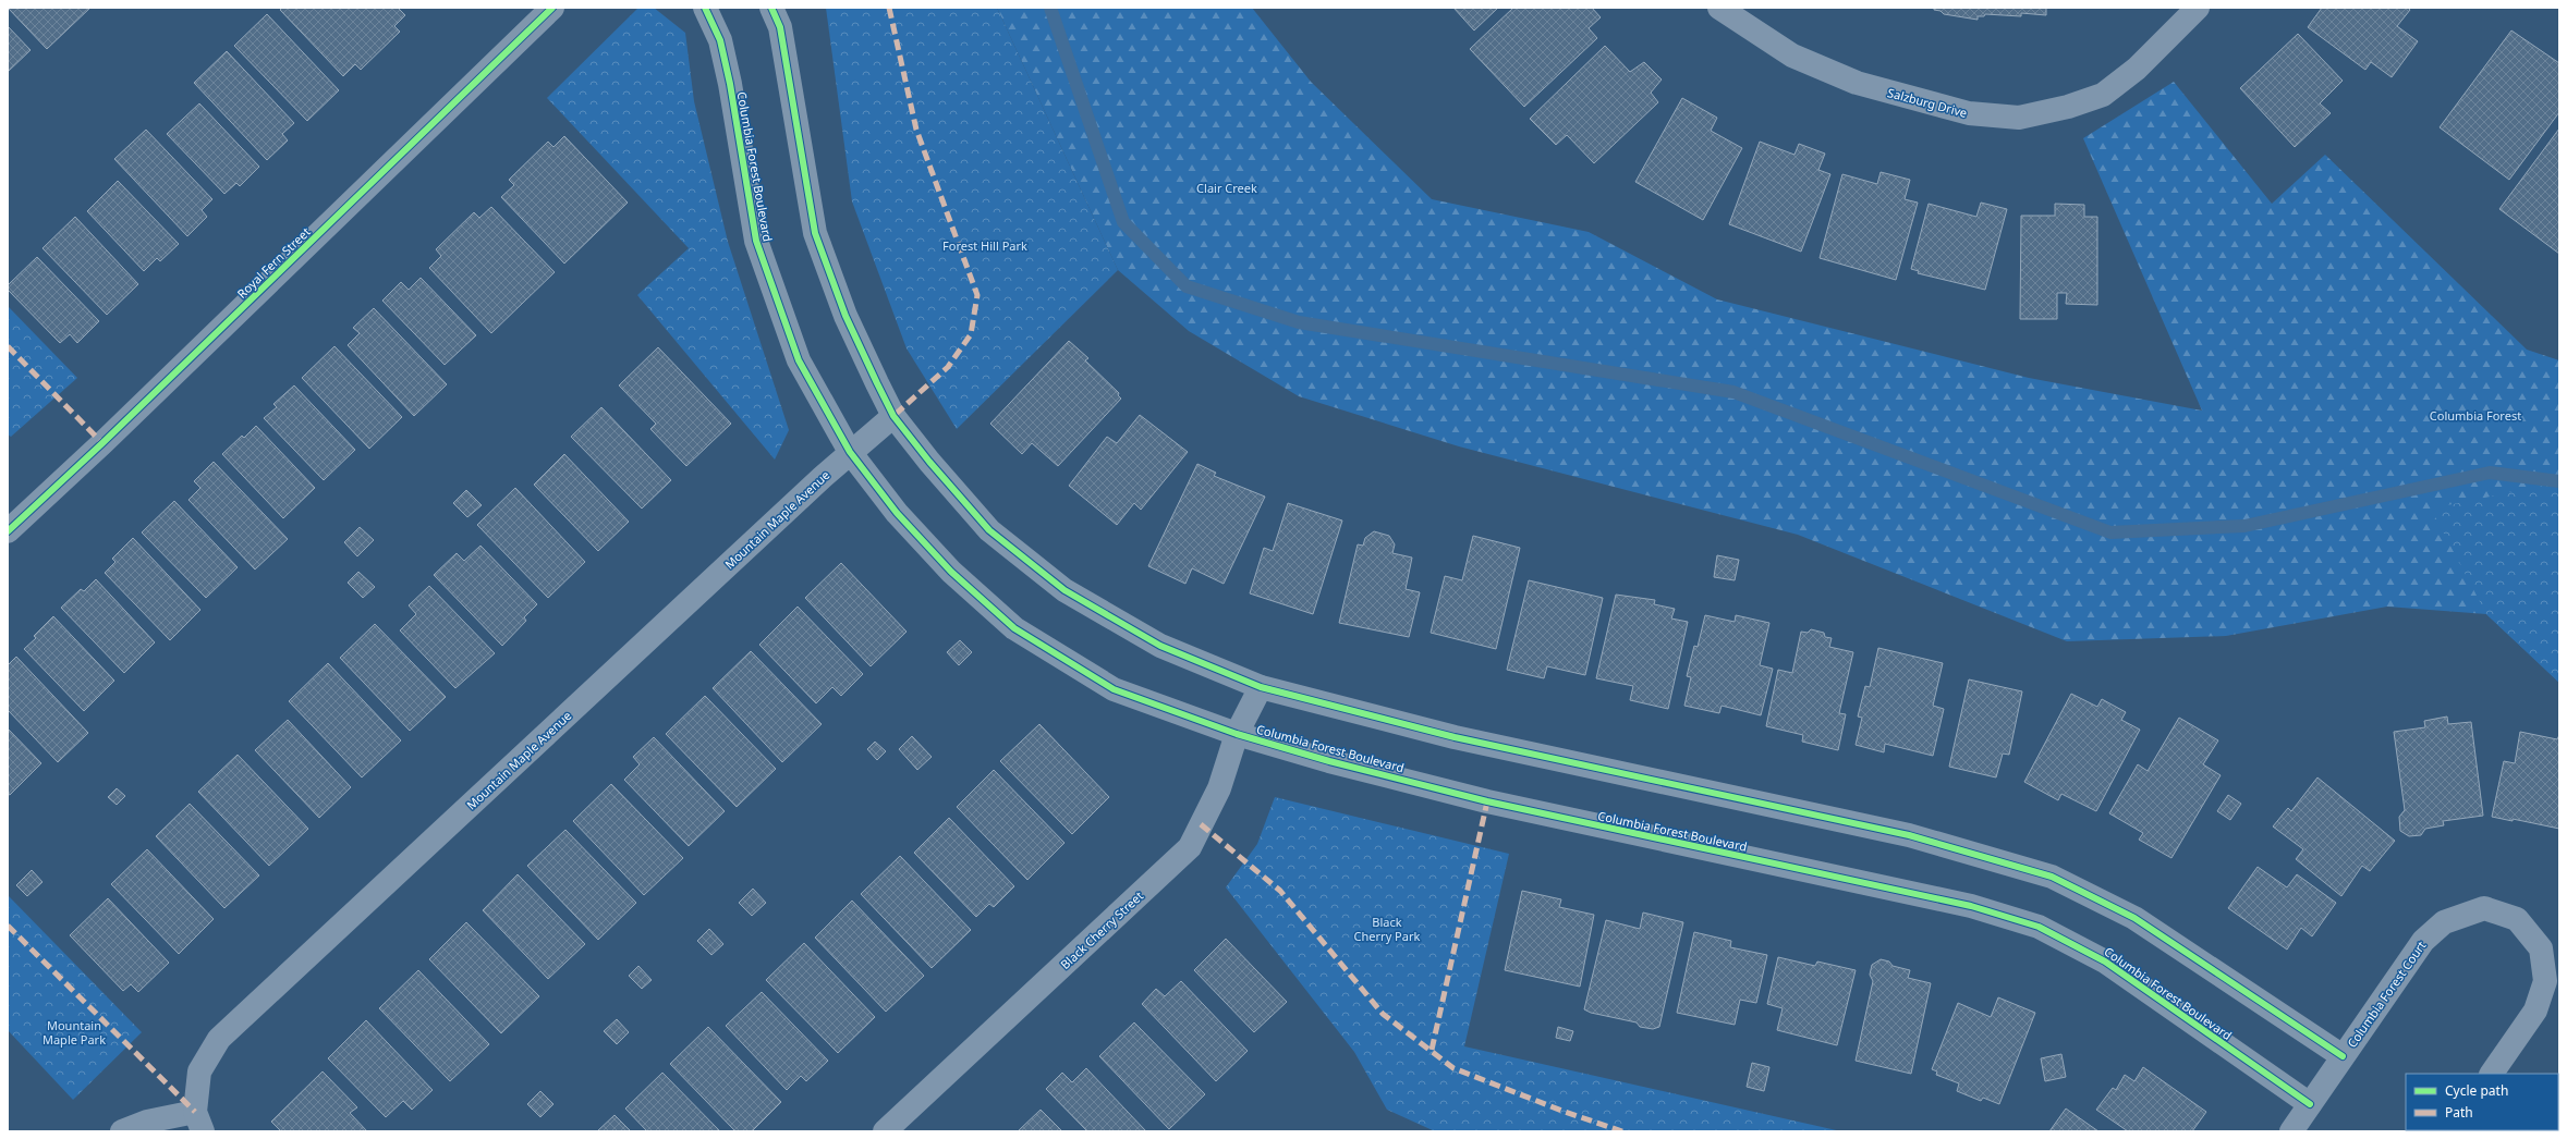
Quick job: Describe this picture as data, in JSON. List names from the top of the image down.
{
  "streets": {
    "street": [
      "Salzburg Drive",
      "Columbia Forest Boulevard",
      "Royal Fern Street",
      "Mountain Maple Avenue",
      "Black Cherry Street",
      "Columbia Forest Court"
    ]
  },
  "crossings": [
    ["Columbia Forest Boulevard", "Mountain Maple Avenue"],
    ["Columbia Forest Boulevard", "Black Cherry Street"],
    ["Columbia Forest Boulevard", "Columbia Forest Court"]
  ],
  "parks": [
    "Clair Creek",
    "Forest Hill Park",
    "Columbia Forest",
    "Black Cherry Park",
    "Mountain Maple Park"
  ],
  "legend": ["Cycle path", "Path"]
}
